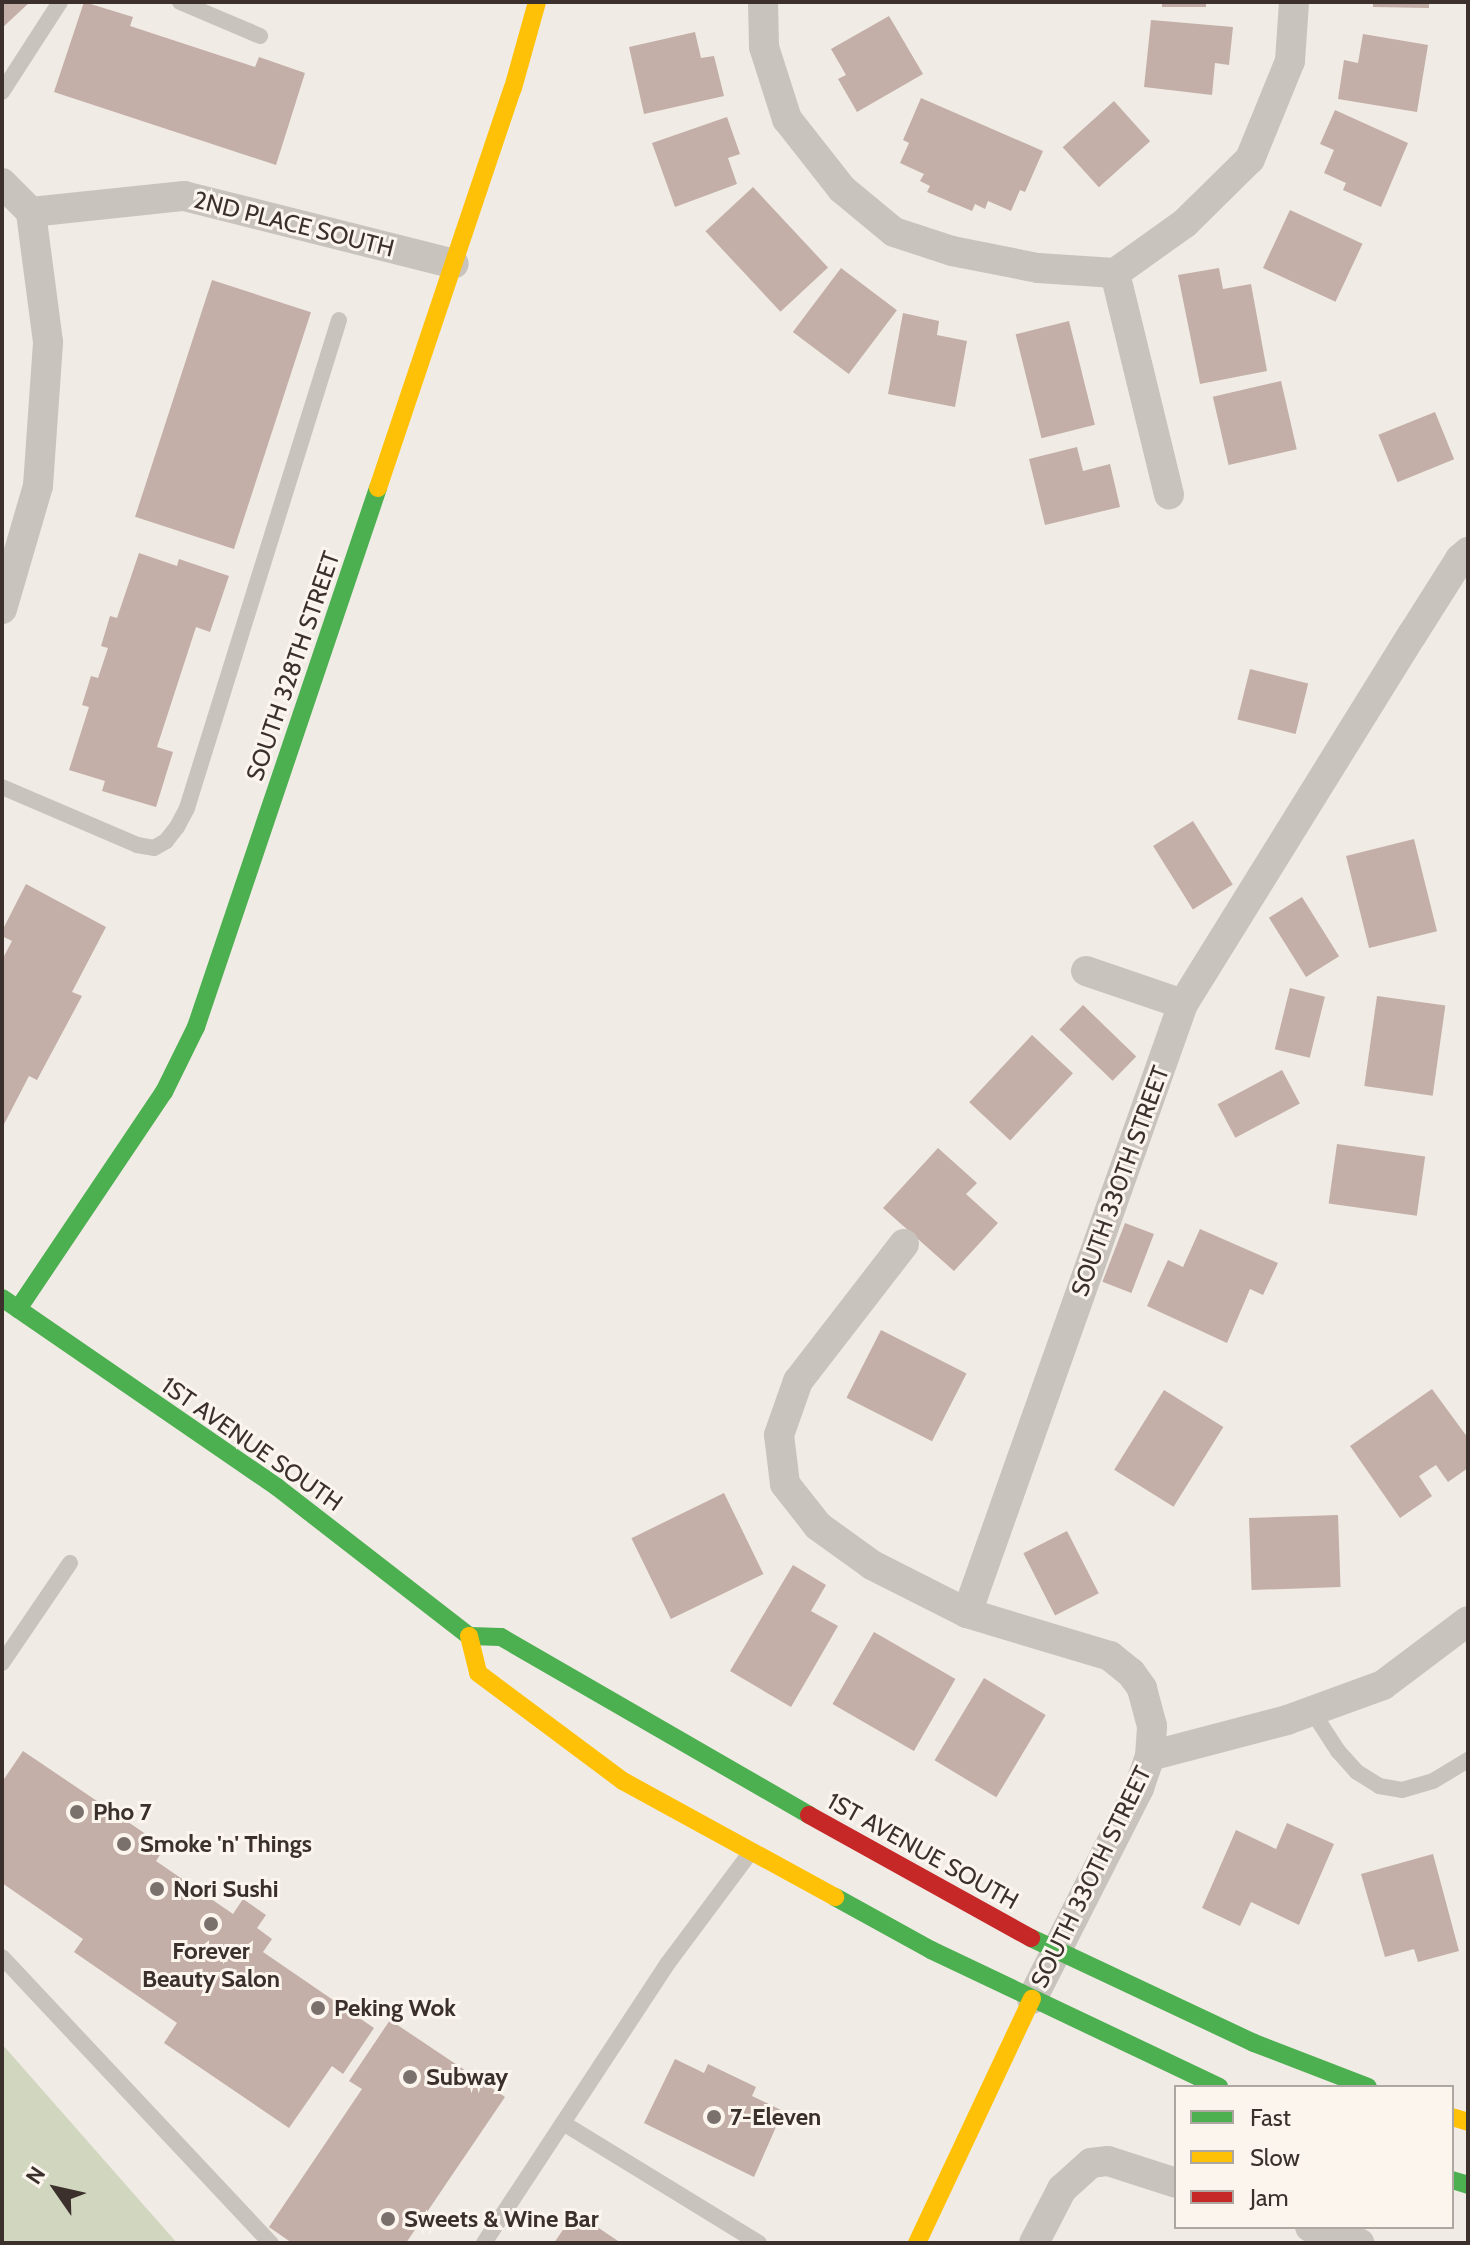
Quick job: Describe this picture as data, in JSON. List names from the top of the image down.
{
  "streets": {
    "main road": ["SOUTH 328TH STREET", "1ST AVENUE SOUTH"],
    "street": ["2ND PLACE SOUTH", "SOUTH 330TH STREET"]
  },
  "crossings": [
    ["2ND PLACE SOUTH", "SOUTH 328TH STREET"],
    ["SOUTH 328TH STREET", "1ST AVENUE SOUTH"],
    ["SOUTH 330TH STREET", "1ST AVENUE SOUTH"]
  ],
  "places": [
    "Pho 7",
    "Smoke 'n' Things",
    "Nori Sushi",
    "Forever Beauty Salon",
    "Peking Wok",
    "Subway",
    "7-Eleven",
    "Sweets & Wine Bar"
  ],
  "legend": ["Fast", "Slow", "Jam"],
  "north": "top left"
}
